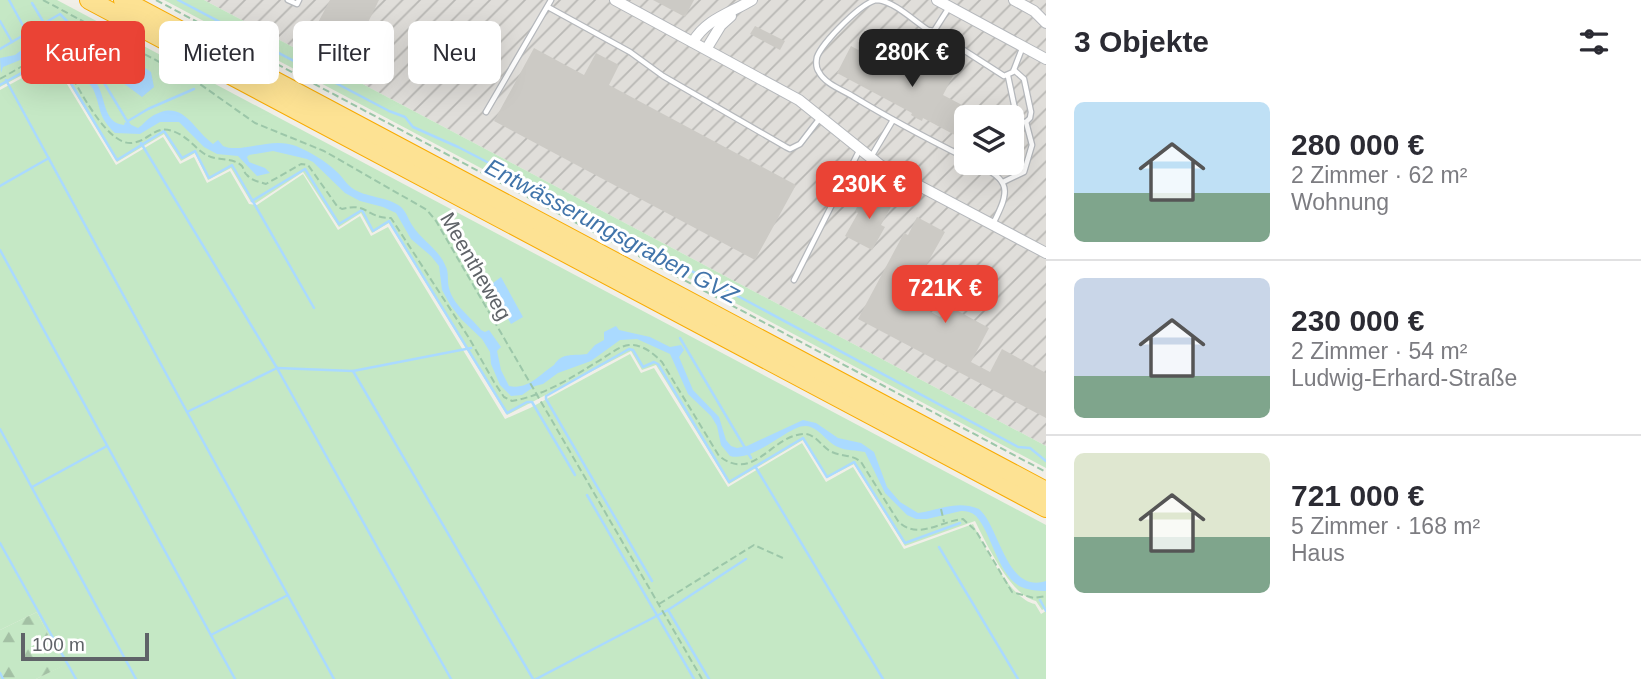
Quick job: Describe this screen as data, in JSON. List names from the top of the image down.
{
  "streets": {
    "path": ["Meentheweg"]
  },
  "water": ["Entwässerungsgraben GVZ"],
  "scale_bar": "100 m",
  "page": {
    "heading": "3 Objekte",
    "chip": [
      "Kaufen",
      "Mieten",
      "Filter",
      "Neu"
    ],
    "price": ["280K €", "230K €", "721K €"],
    "list": [
      {
        "name": "280 000 €",
        "note": "2 Zimmer · 62 m² · Wohnung"
      },
      {
        "name": "230 000 €",
        "note": "2 Zimmer · 54 m² · Ludwig-Erhard-Straße"
      },
      {
        "name": "721 000 €",
        "note": "5 Zimmer · 168 m² · Haus"
      }
    ],
    "scale": "100 m"
  }
}
